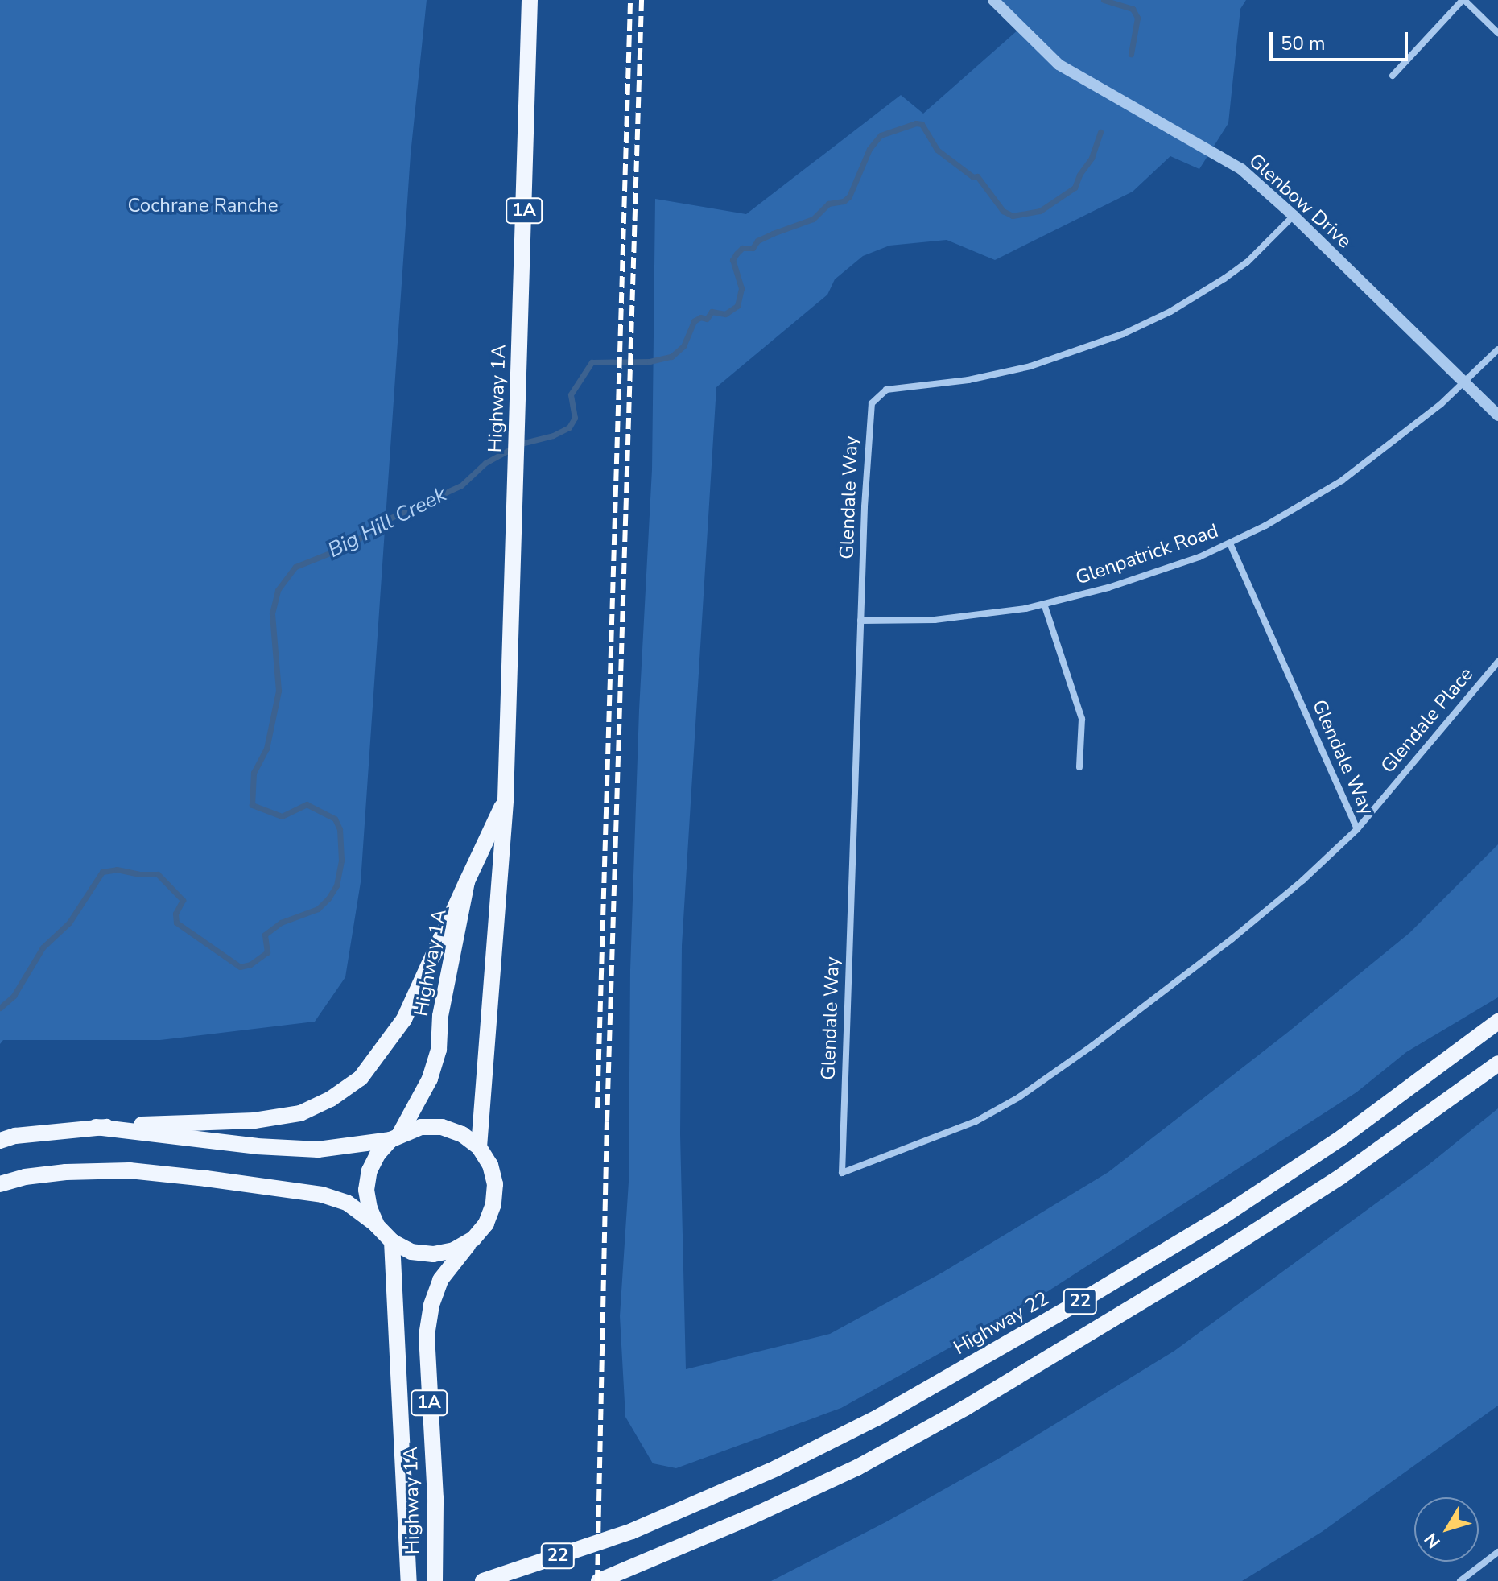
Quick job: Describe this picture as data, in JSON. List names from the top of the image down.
{
  "streets": {
    "main road": [
      "1A",
      "Highway 1A",
      "22",
      "Highway 22"
    ],
    "street": [
      "Glenbow Drive",
      "Glendale Way",
      "Glenpatrick Road",
      "Glendale Place"
    ]
  },
  "crossings": [
    ["Glenbow Drive", "Glendale Way"],
    ["Glenbow Drive", "Glenpatrick Road"],
    ["Glendale Way", "Glenpatrick Road"],
    ["Glendale Way", "Glendale Place"]
  ],
  "water": ["Big Hill Creek"],
  "parks": ["Cochrane Ranche"],
  "scale_bar": "50 m",
  "north": "bottom left"
}
